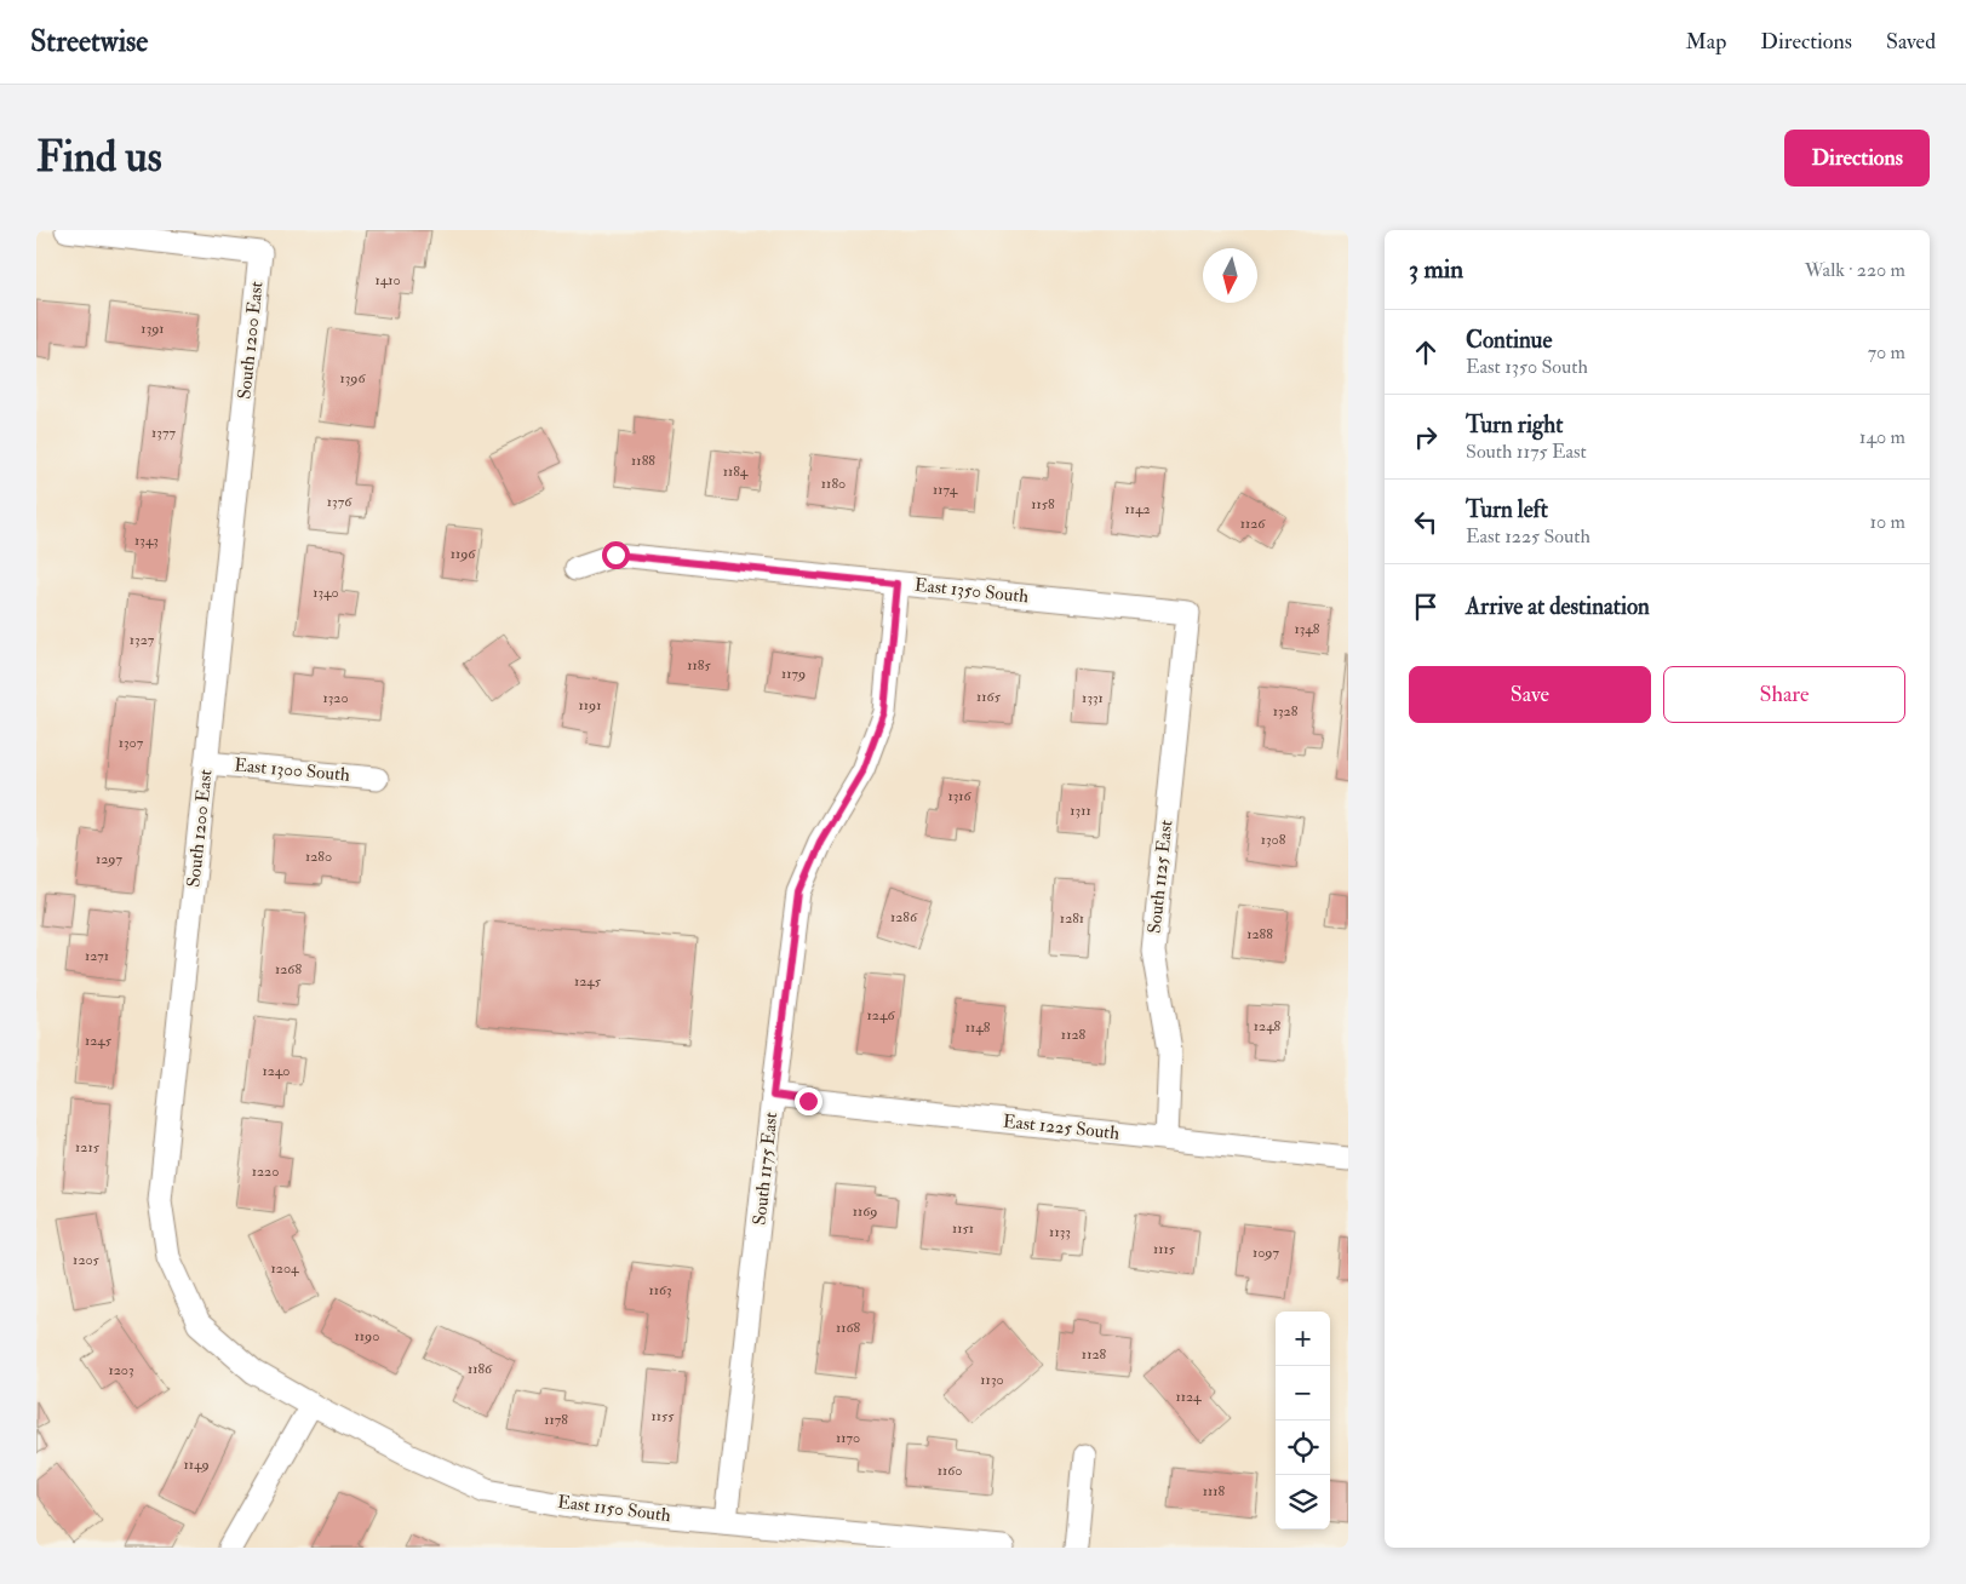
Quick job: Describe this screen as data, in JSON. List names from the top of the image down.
{
  "streets": {
    "street": [
      "South 1200 East",
      "East 1350 South",
      "East 1300 South",
      "South 1125 East",
      "East 1225 South",
      "South 1175 East",
      "East 1150 South"
    ]
  },
  "crossings": [
    ["South 1200 East", "East 1300 South"],
    ["South 1200 East", "East 1150 South"],
    ["East 1350 South", "South 1125 East"],
    ["East 1350 South", "South 1175 East"],
    ["South 1125 East", "East 1225 South"],
    ["East 1225 South", "South 1175 East"],
    ["South 1175 East", "East 1150 South"]
  ],
  "house_numbers": [
    "1410",
    "1391",
    "1396",
    "1377",
    "1188",
    "1184",
    "1180",
    "1174",
    "1376",
    "1158",
    "1142",
    "1126",
    "1343",
    "1196",
    "1340",
    "1348",
    "1327",
    "1185",
    "1179",
    "1165",
    "1320",
    "1331",
    "1191",
    "1328",
    "1307",
    "1316",
    "1311",
    "1308",
    "1280",
    "1297",
    "1286",
    "1281",
    "1288",
    "1271",
    "1268",
    "1245",
    "1246",
    "1248",
    "1148",
    "1128",
    "1245",
    "1240",
    "1215",
    "1220",
    "1169",
    "1151",
    "1133",
    "1115",
    "1097",
    "1205",
    "1204",
    "1163",
    "1168",
    "1190",
    "1128",
    "1186",
    "1203",
    "1130",
    "1124",
    "1155",
    "1178",
    "1170",
    "1149",
    "1160",
    "1118"
  ],
  "north": "bottom",
  "page": {
    "header": "Streetwise",
    "nav": ["Map", "Directions", "Saved"],
    "buttons": [
      "Directions",
      ["Save", "Share"]
    ],
    "title": "Find us",
    "heading": ["3 min", "Walk · 220 m"],
    "list": [
      ["Continue", "East 1350 South", "70 m"],
      ["Turn right", "South 1175 East", "140 m"],
      ["Turn left", "East 1225 South", "10 m"],
      "Arrive at destination"
    ],
    "map_buttons": ["+", "−"]
  }
}
